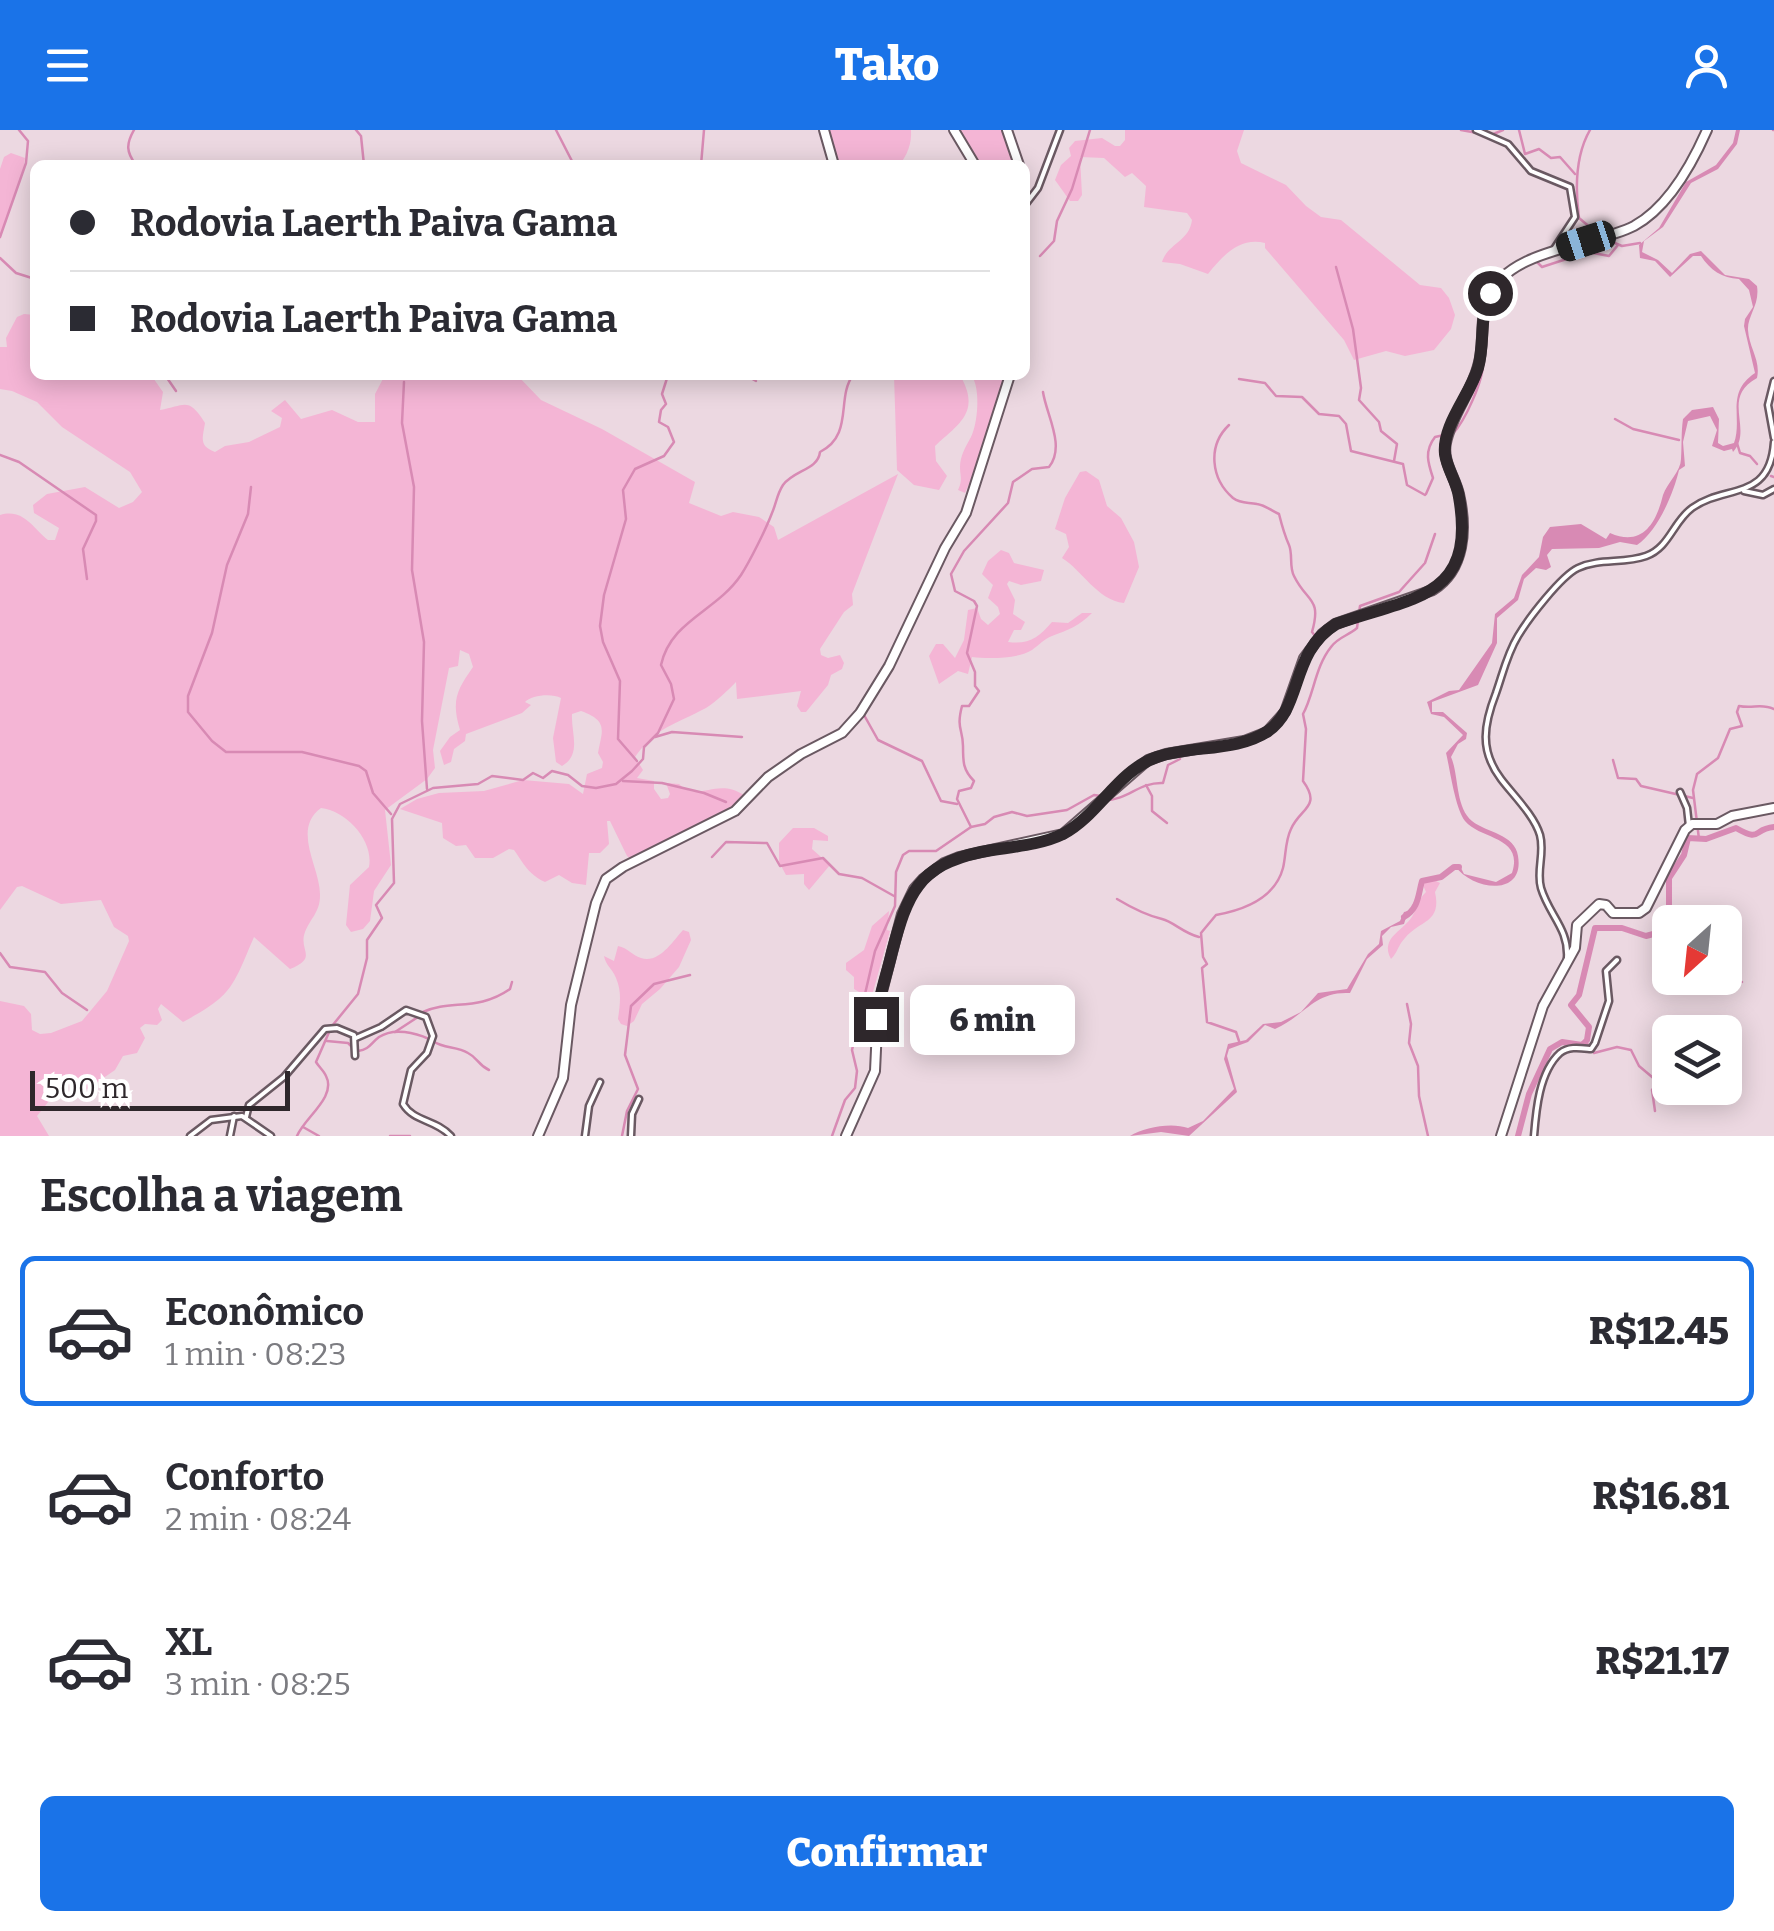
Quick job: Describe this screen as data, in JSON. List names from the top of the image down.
{
  "scale_bar": "500 m",
  "north": "bottom left",
  "page": {
    "header": "Tako",
    "banner": ["Rodovia Laerth Paiva Gama", "Rodovia Laerth Paiva Gama"],
    "bubble": "6 min",
    "scale": "500 m",
    "heading": "Escolha a viagem",
    "list": [
      {
        "name": "Econômico",
        "note": "1 min · 08:23",
        "value": "R$12.45"
      },
      {
        "name": "Conforto",
        "note": "2 min · 08:24",
        "value": "R$16.81"
      },
      {
        "name": "XL",
        "note": "3 min · 08:25",
        "value": "R$21.17"
      }
    ],
    "buttons": "Confirmar"
  }
}
